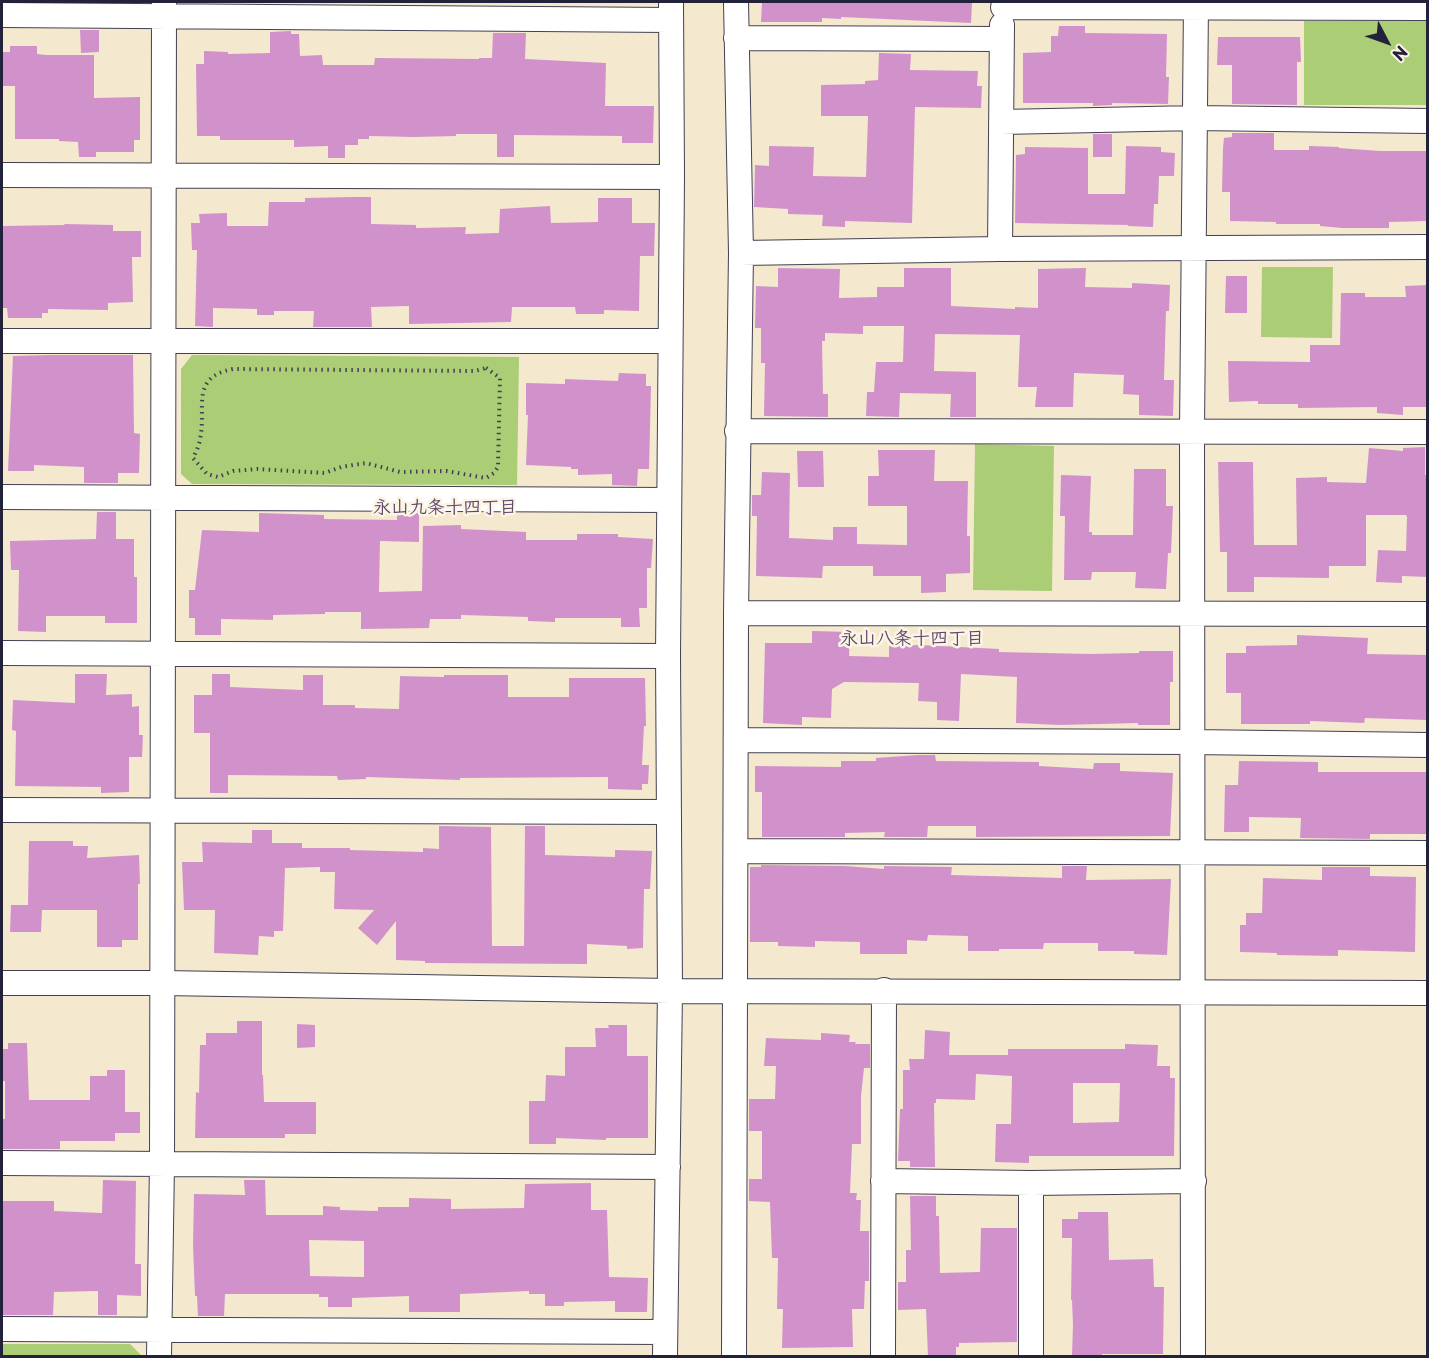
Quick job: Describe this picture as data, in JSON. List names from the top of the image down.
{
  "districts": ["永山九条十四丁目", "永山八条十四丁目"],
  "north": "bottom right"
}
